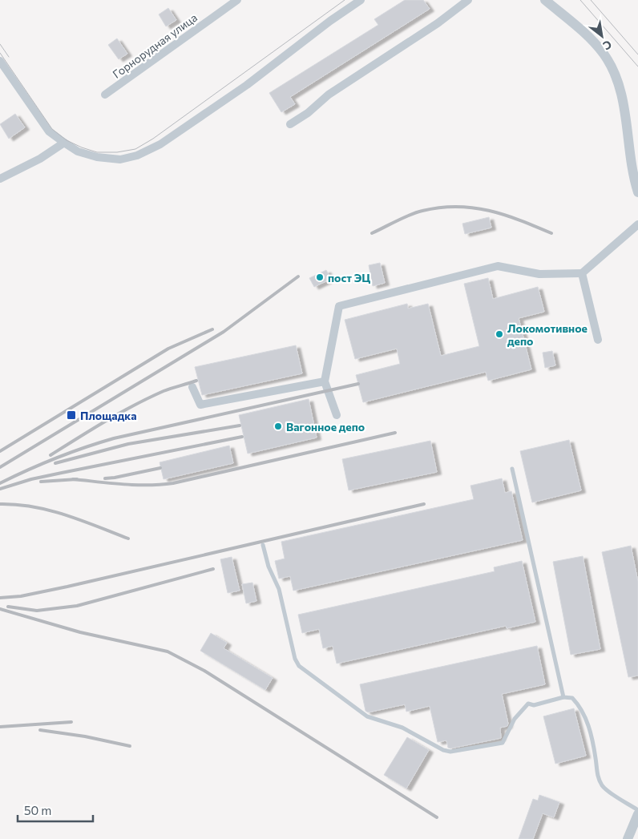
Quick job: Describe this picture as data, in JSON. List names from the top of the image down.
{
  "streets": {
    "street": ["Горнорудная улица"]
  },
  "places": {
    "other": ["пост ЭЦ", "Локомотивное депо", "Вагонное депо"],
    "transit": ["Площадка"]
  },
  "scale_bar": "50 m",
  "north": "bottom right"
}
